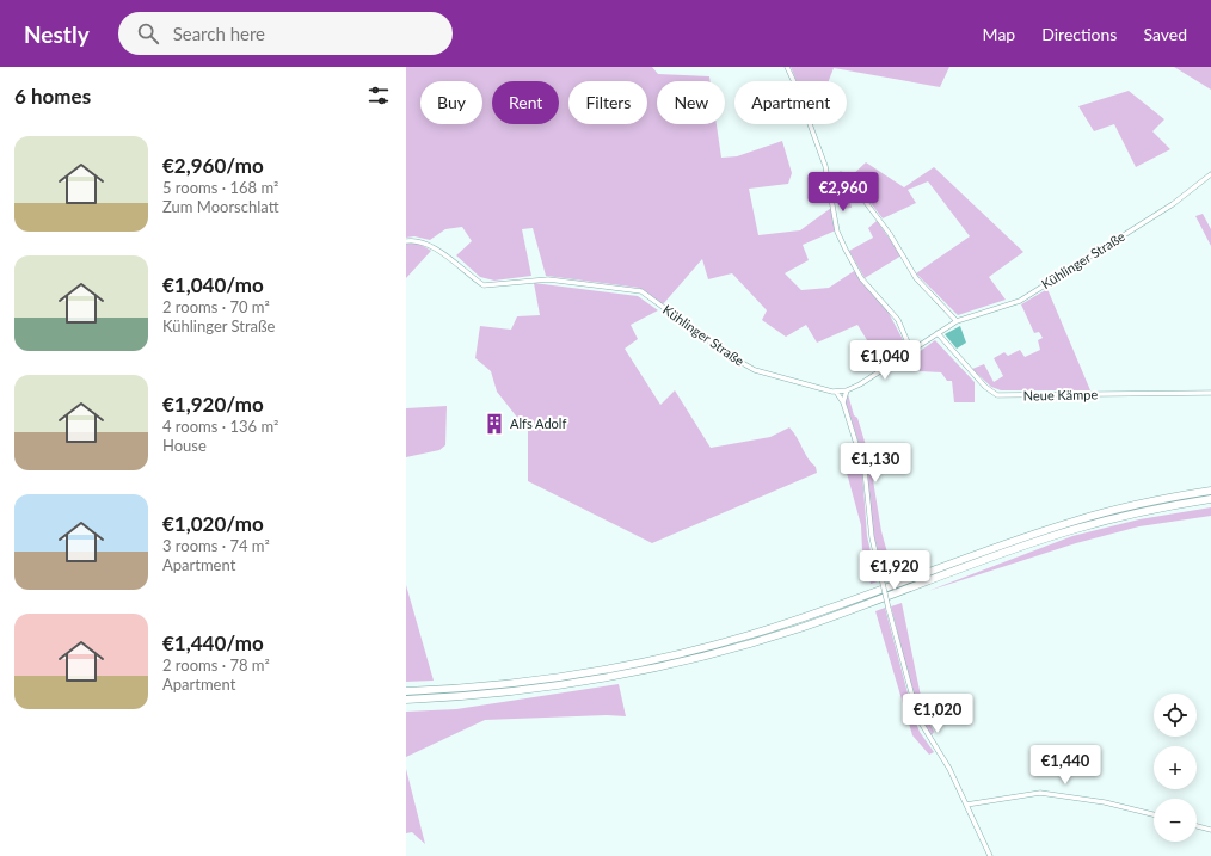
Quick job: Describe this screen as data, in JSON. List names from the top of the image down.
{
  "streets": {
    "street": ["Kühlinger Straße", "Neue Kämpe"]
  },
  "crossings": [
    ["Kühlinger Straße", "Neue Kämpe"]
  ],
  "places": {
    "building": ["Alfs Adolf"]
  },
  "page": {
    "header": "Nestly",
    "search": "Search here",
    "nav": ["Map", "Directions", "Saved"],
    "heading": "6 homes",
    "chip": [
      "Buy",
      "Rent",
      "Filters",
      "New",
      "Apartment"
    ],
    "list": [
      {
        "name": "€2,960/mo",
        "note": "5 rooms · 168 m² · Zum Moorschlatt"
      },
      {
        "name": "€1,040/mo",
        "note": "2 rooms · 70 m² · Kühlinger Straße"
      },
      {
        "name": "€1,920/mo",
        "note": "4 rooms · 136 m² · House"
      },
      {
        "name": "€1,020/mo",
        "note": "3 rooms · 74 m² · Apartment"
      },
      {
        "name": "€1,440/mo",
        "note": "2 rooms · 78 m² · Apartment"
      }
    ],
    "price": [
      "€2,960",
      "€1,040",
      "€1,130",
      "€1,920",
      "€1,020",
      "€1,440"
    ],
    "map_buttons": ["+", "−"]
  }
}
